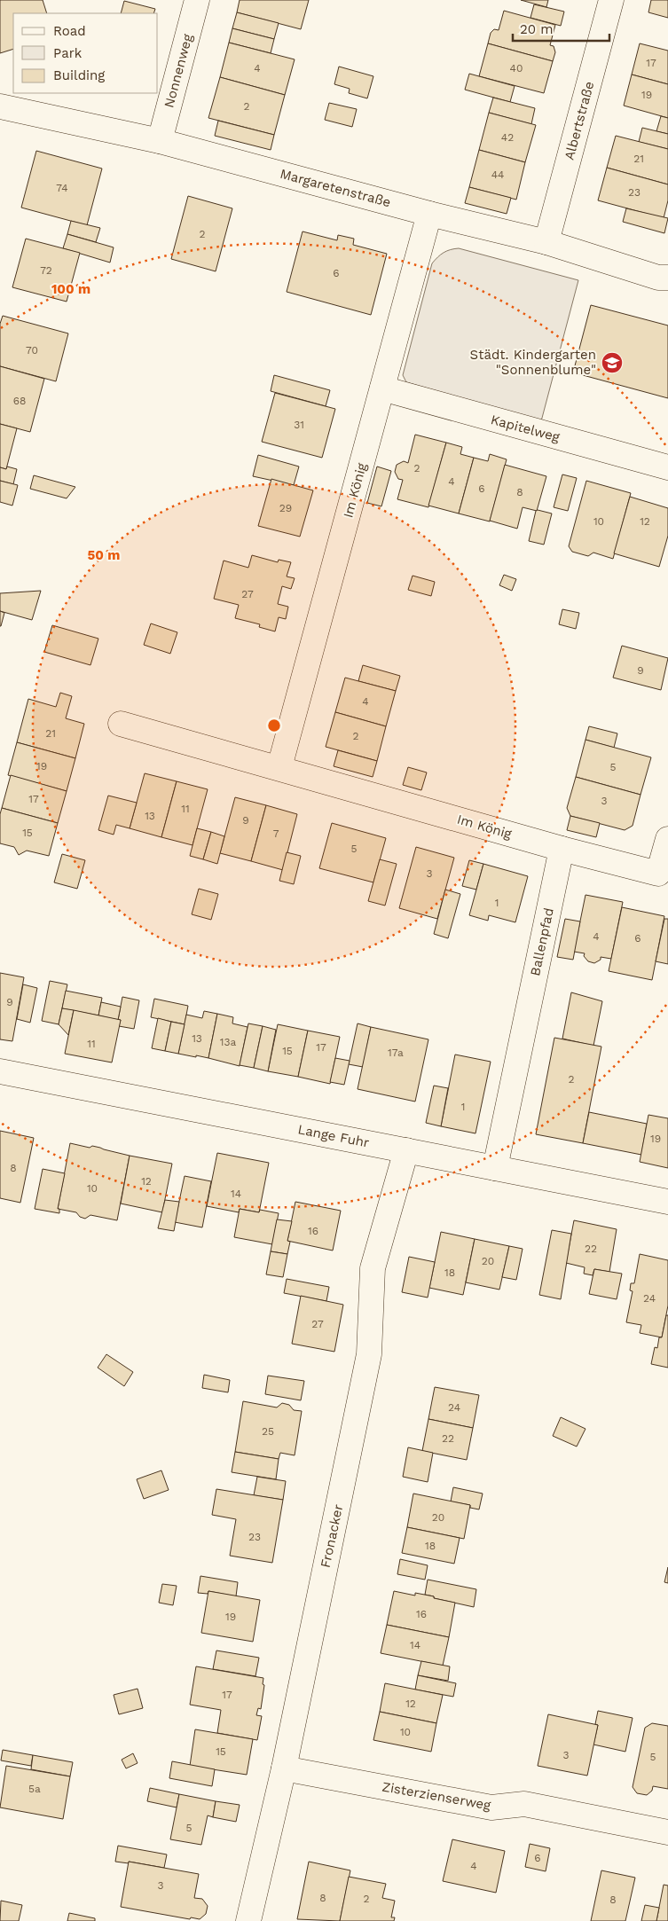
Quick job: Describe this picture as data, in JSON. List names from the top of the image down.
{
  "streets": {
    "street": [
      "Nonnenweg",
      "Albertstraße",
      "Margaretenstraße",
      "Kapitelweg",
      "Im König",
      "Ballenpfad",
      "Lange Fuhr",
      "Fronacker",
      "Zisterzienserweg"
    ]
  },
  "crossings": [
    ["Nonnenweg", "Margaretenstraße"],
    ["Albertstraße", "Margaretenstraße"],
    ["Margaretenstraße", "Im König"],
    ["Kapitelweg", "Im König"],
    ["Im König", "Ballenpfad"],
    ["Ballenpfad", "Lange Fuhr"],
    ["Lange Fuhr", "Fronacker"],
    ["Fronacker", "Zisterzienserweg"]
  ],
  "places": {
    "school or university": ["Städt. Kindergarten \"Sonnenblume\""]
  },
  "house_numbers": [
    "17",
    "4",
    "40",
    "19",
    "2",
    "42",
    "21",
    "44",
    "74",
    "23",
    "2",
    "72",
    "6",
    "70",
    "68",
    "31",
    "2",
    "4",
    "6",
    "8",
    "29",
    "10",
    "12",
    "27",
    "9",
    "4",
    "21",
    "2",
    "19",
    "5",
    "17",
    "3",
    "11",
    "13",
    "9",
    "15",
    "7",
    "5",
    "3",
    "1",
    "4",
    "6",
    "9",
    "13",
    "13a",
    "11",
    "17",
    "15",
    "17a",
    "2",
    "1",
    "19",
    "8",
    "12",
    "10",
    "14",
    "16",
    "22",
    "20",
    "18",
    "24",
    "27",
    "24",
    "25",
    "22",
    "20",
    "23",
    "18",
    "16",
    "19",
    "14",
    "17",
    "12",
    "10",
    "15",
    "3",
    "5",
    "5a",
    "5",
    "6",
    "4",
    "3",
    "8",
    "2",
    "8"
  ],
  "legend": ["Road", "Park", "Building"],
  "scale_bar": "20 m",
  "rings": ["100 m", "50 m"]
}
